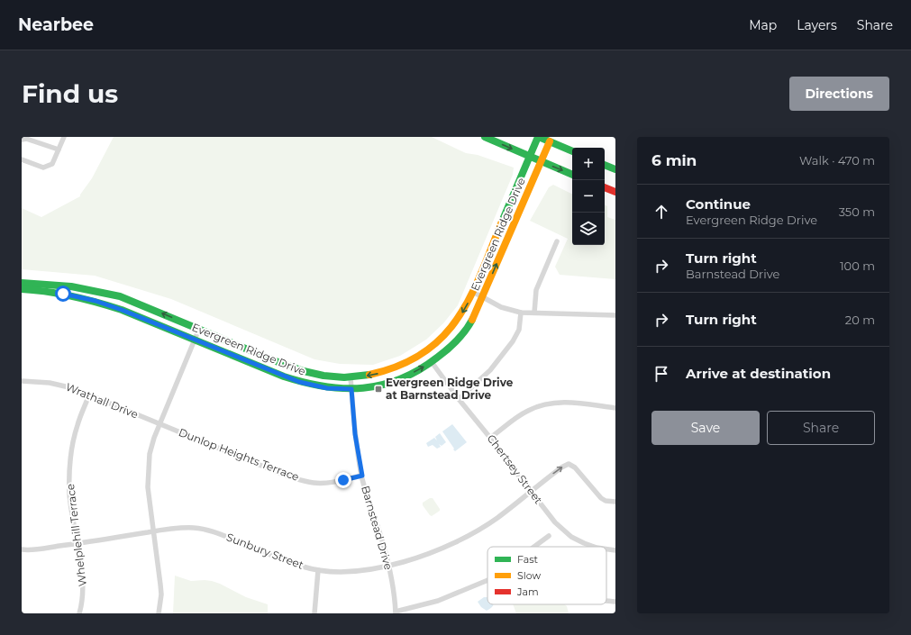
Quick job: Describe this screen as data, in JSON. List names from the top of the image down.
{
  "streets": {
    "street": [
      "Evergreen Ridge Drive",
      "Wrathall Drive",
      "Dunlop Heights Terrace",
      "Chertsey Street",
      "Barnstead Drive",
      "Whelplehill Terrace",
      "Sunbury Street"
    ]
  },
  "crossings": [
    ["Evergreen Ridge Drive", "Chertsey Street"],
    ["Evergreen Ridge Drive", "Barnstead Drive"],
    ["Wrathall Drive", "Dunlop Heights Terrace"],
    ["Wrathall Drive", "Whelplehill Terrace"],
    ["Dunlop Heights Terrace", "Barnstead Drive"],
    ["Chertsey Street", "Sunbury Street"],
    ["Barnstead Drive", "Sunbury Street"],
    ["Whelplehill Terrace", "Sunbury Street"]
  ],
  "places": {
    "transit": ["Evergreen Ridge Drive at Barnstead Drive"]
  },
  "legend": ["Fast", "Slow", "Jam"],
  "page": {
    "header": "Nearbee",
    "nav": ["Map", "Layers", "Share"],
    "buttons": [
      "Directions",
      ["Save", "Share"]
    ],
    "title": "Find us",
    "heading": ["6 min", "Walk · 470 m"],
    "map_buttons": ["+", "−"],
    "list": [
      ["Continue", "Evergreen Ridge Drive", "350 m"],
      ["Turn right", "Barnstead Drive", "100 m"],
      ["Turn right", "20 m"],
      "Arrive at destination"
    ]
  }
}
